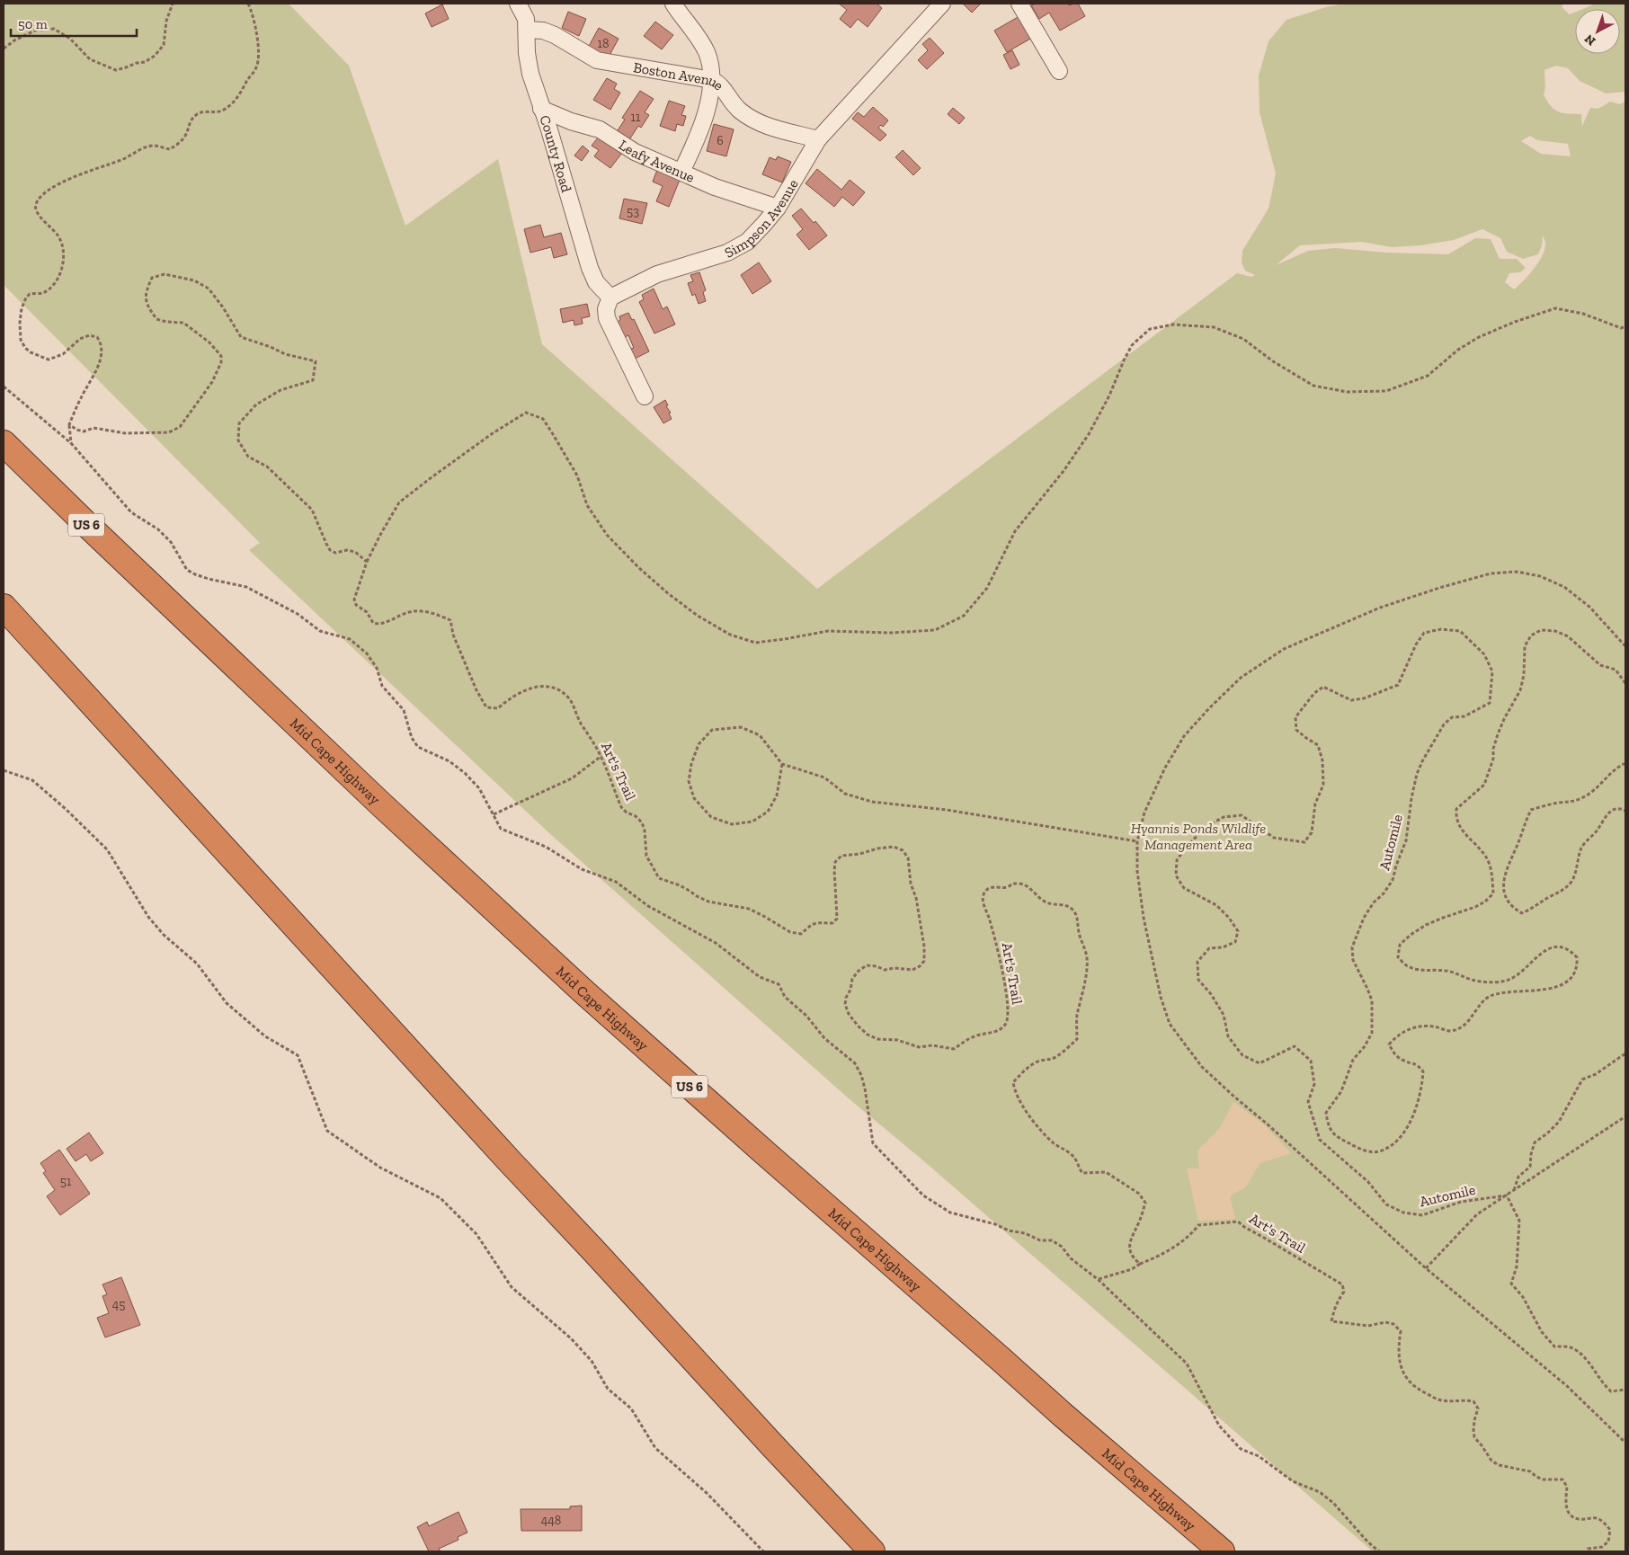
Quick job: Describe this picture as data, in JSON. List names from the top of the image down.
{
  "streets": {
    "highway": ["US 6", "Mid Cape Highway"],
    "street": [
      "Boston Avenue",
      "County Road",
      "Leafy Avenue",
      "Simpson Avenue"
    ],
    "path": ["Art's Trail", "Automile"]
  },
  "crossings": [
    ["Boston Avenue", "County Road"],
    ["Boston Avenue", "Simpson Avenue"],
    ["County Road", "Leafy Avenue"],
    ["County Road", "Simpson Avenue"],
    ["Leafy Avenue", "Simpson Avenue"]
  ],
  "parks": ["Hyannis Ponds Wildlife Management Area"],
  "house_numbers": [
    "18",
    "11",
    "6",
    "53",
    "51",
    "45",
    "448"
  ],
  "scale_bar": "50 m",
  "north": "bottom left"
}
